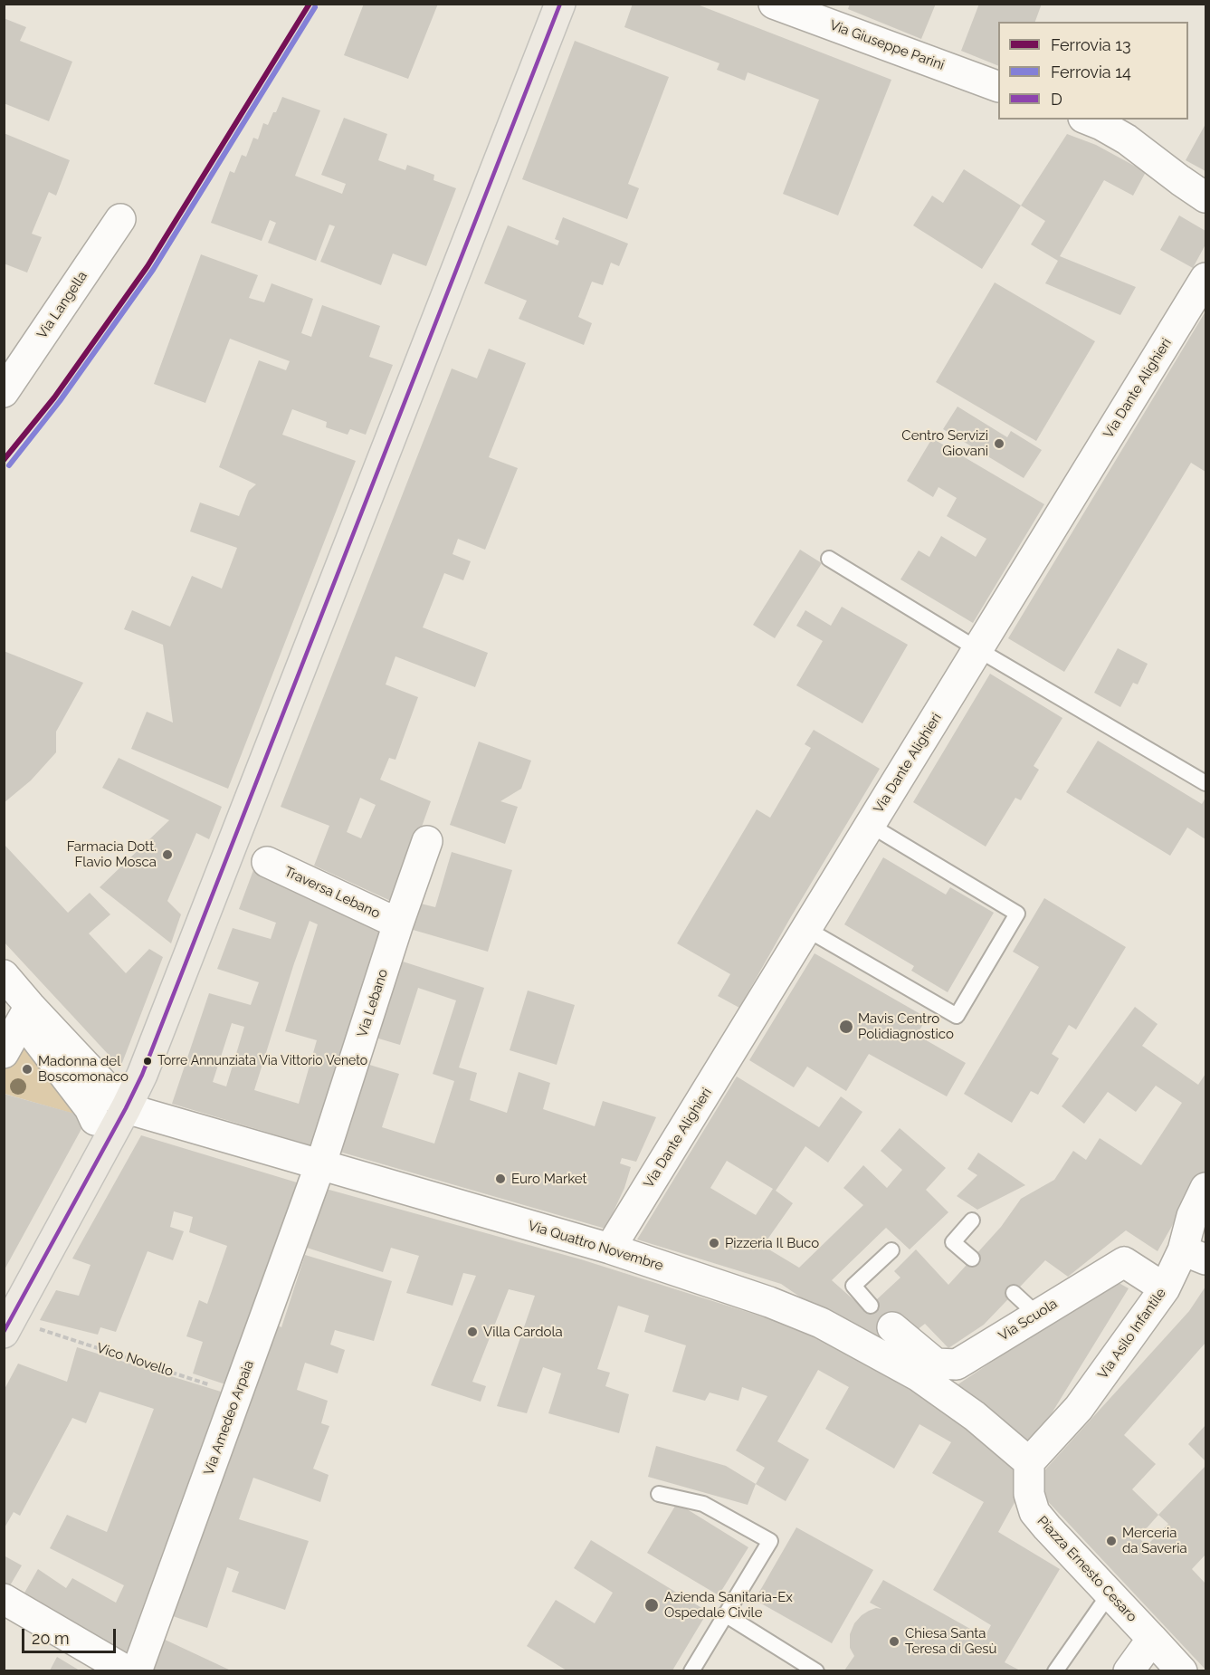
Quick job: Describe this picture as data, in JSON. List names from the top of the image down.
{
  "streets": {
    "street": [
      "Via Giuseppe Parini",
      "Via Langella",
      "Via Dante Alighieri",
      "Traversa Lebano",
      "Via Lebano",
      "Via Quattro Novembre",
      "Via Scuola",
      "Via Asilo Infantile",
      "Via Amedeo Arpaia",
      "Piazza Ernesto Cesaro"
    ],
    "path": ["Vico Novello"]
  },
  "crossings": [
    ["Via Dante Alighieri", "Via Quattro Novembre"],
    ["Traversa Lebano", "Via Lebano"],
    ["Via Lebano", "Via Quattro Novembre"],
    ["Via Lebano", "Via Amedeo Arpaia"],
    ["Via Quattro Novembre", "Via Asilo Infantile"],
    ["Via Quattro Novembre", "Via Amedeo Arpaia"],
    ["Via Quattro Novembre", "Piazza Ernesto Cesaro"],
    ["Via Scuola", "Via Asilo Infantile"],
    ["Via Asilo Infantile", "Piazza Ernesto Cesaro"],
    ["Vico Novello", "Via Amedeo Arpaia"]
  ],
  "places": [
    "Centro Servizi Giovani",
    "Farmacia Dott. Flavio Mosca",
    "Mavis Centro Polidiagnostico",
    "Torre Annunziata Via Vittorio Veneto",
    "Madonna del Boscomonaco",
    "Euro Market",
    "Pizzeria Il Buco",
    "Villa Cardola",
    "Merceria da Saveria",
    "Azienda Sanitaria-Ex Ospedale Civile",
    "Chiesa Santa Teresa di Gesù"
  ],
  "lines": ["rail line 13", "transit line D", "rail line 14"],
  "legend": ["Ferrovia 13", "Ferrovia 14", "D"],
  "scale_bar": "20 m"
}
